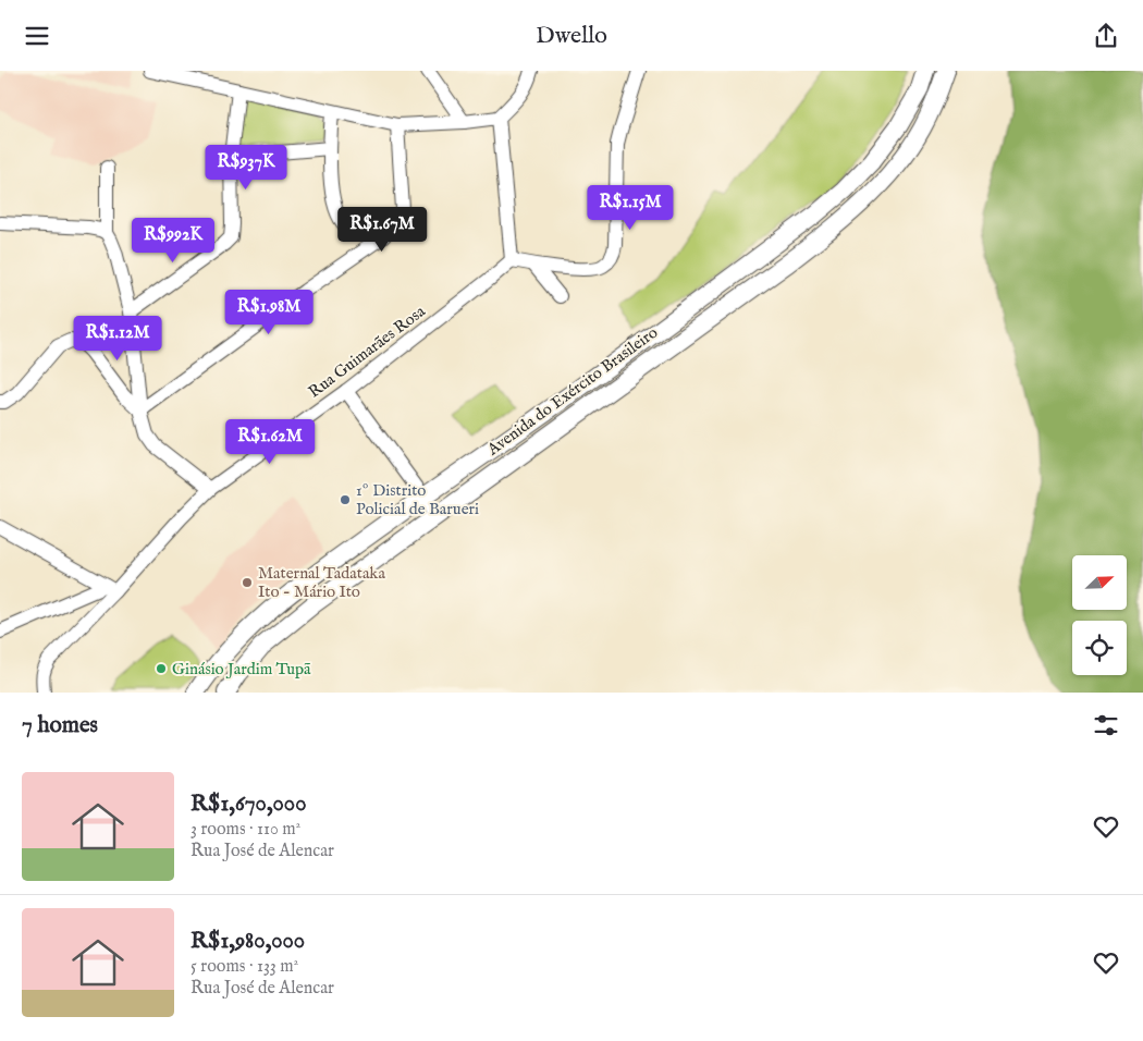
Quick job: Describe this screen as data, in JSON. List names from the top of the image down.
{
  "streets": {
    "main road": ["Avenida do Exército Brasileiro"],
    "street": ["Rua Guimarães Rosa"]
  },
  "places": ["1º Distrito Policial de Barueri", "Maternal Tadataka Ito - Mário Ito", "Ginásio Jardim Tupã"],
  "north": "top right",
  "page": {
    "header": "Dwello",
    "price": [
      "R$937K",
      "R$1.15M",
      "R$1.67M",
      "R$992K",
      "R$1.98M",
      "R$1.12M",
      "R$1.62M"
    ],
    "heading": "7 homes",
    "list": [
      {
        "name": "R$1,670,000",
        "note": "3 rooms · 110 m² · Rua José de Alencar"
      },
      {
        "name": "R$1,980,000",
        "note": "5 rooms · 133 m² · Rua José de Alencar"
      }
    ]
  }
}
